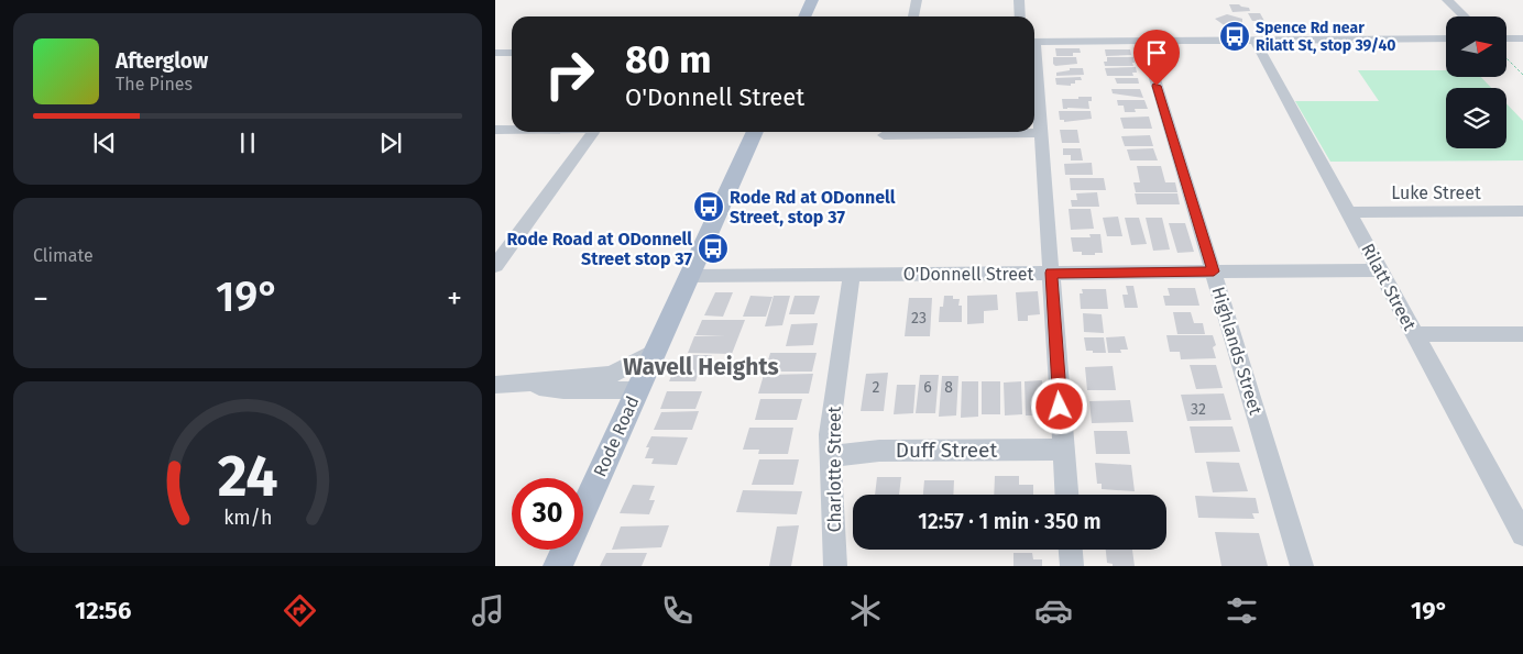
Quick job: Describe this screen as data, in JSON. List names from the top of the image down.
{
  "streets": {
    "main road": ["Rode Road"],
    "street": [
      "Luke Street",
      "O'Donnell Street",
      "Rilatt Street",
      "Highlands Street",
      "Duff Street",
      "Charlotte Street"
    ]
  },
  "crossings": [
    ["Luke Street", "Rilatt Street"],
    ["O'Donnell Street", "Rilatt Street"],
    ["O'Donnell Street", "Highlands Street"],
    ["O'Donnell Street", "Rode Road"],
    ["O'Donnell Street", "Charlotte Street"],
    ["Duff Street", "Charlotte Street"]
  ],
  "districts": ["Wavell Heights"],
  "places": {
    "bus stop": ["Spence Rd near Rilatt St, stop 39/40", "Rode Rd at ODonnell Street, stop 37", "Rode Road at ODonnell Street stop 37"]
  },
  "house_numbers": [
    "23",
    "2",
    "6",
    "8",
    "32"
  ],
  "north": "right",
  "page": {
    "turn": ["80 m", "O'Donnell Street"],
    "song": ["Afterglow", "The Pines"],
    "tile": "Climate",
    "heat": ["−", "19°", "+"],
    "limit": "30",
    "trip": "12:57 · 1 min · 350 m",
    "tabs": ["12:56", "19°"],
    "gauge": ["24", "km/h"]
  }
}
